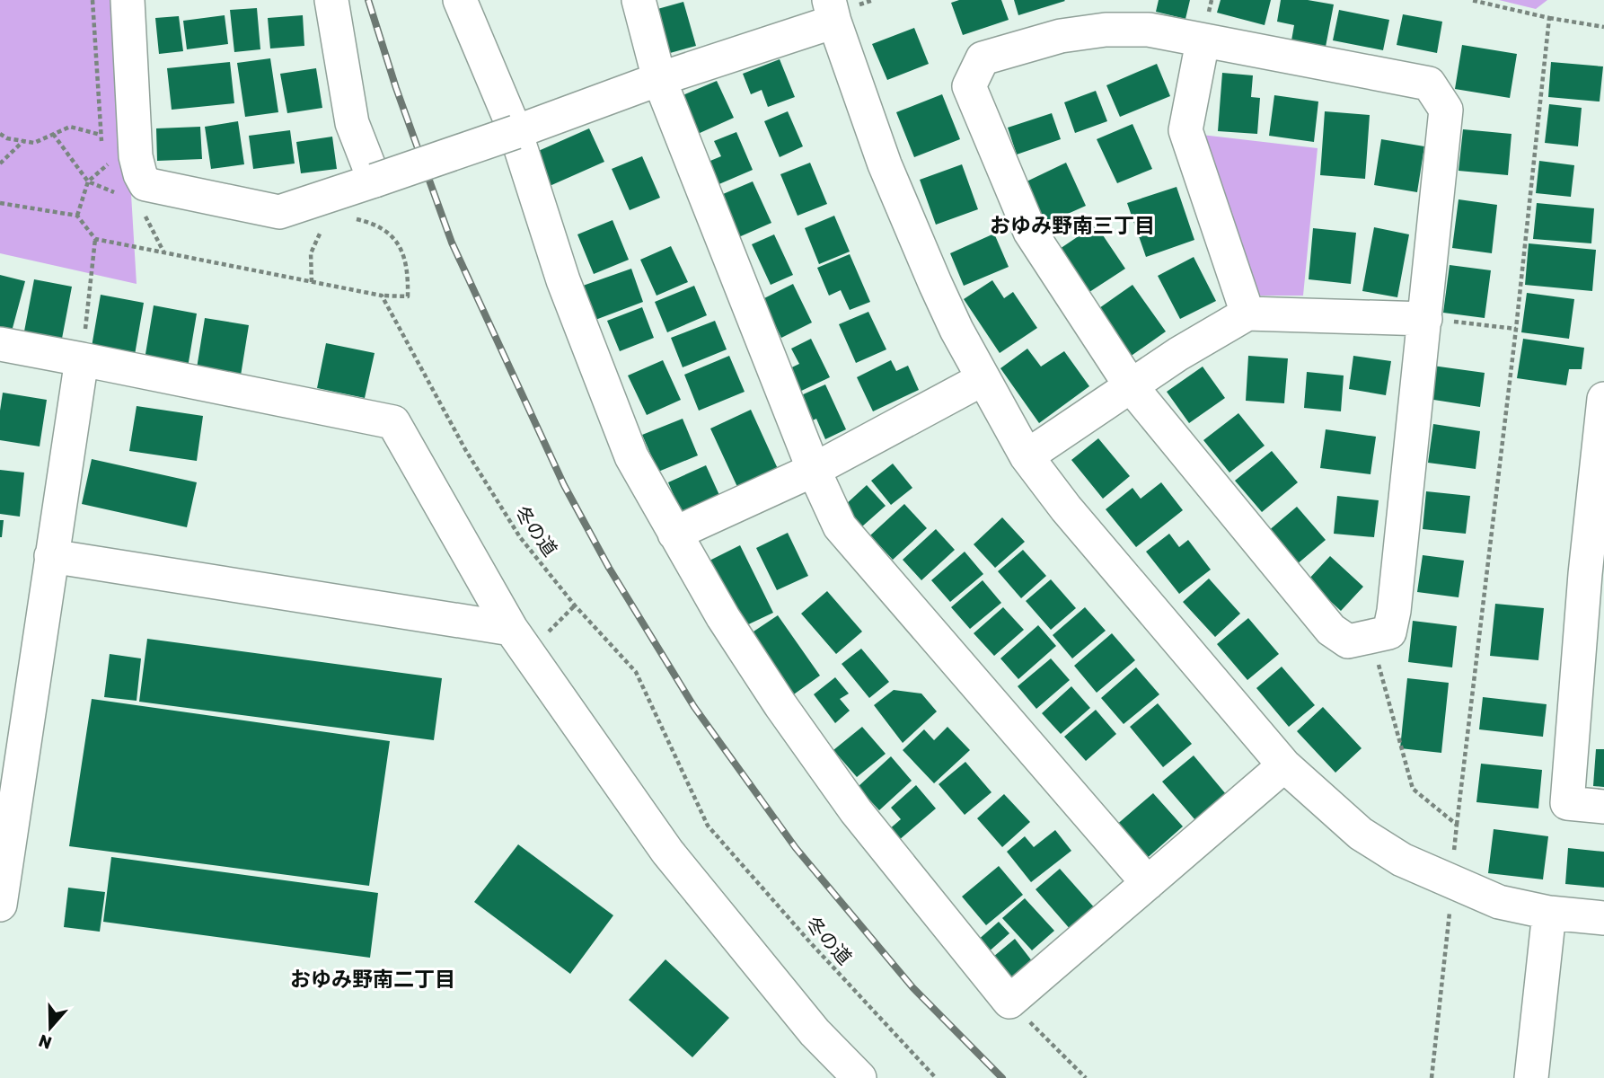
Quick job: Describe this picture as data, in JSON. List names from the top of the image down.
{
  "streets": {
    "path": ["冬の道"]
  },
  "districts": ["おゆみ野南三丁目", "おゆみ野南二丁目"],
  "north": "bottom"
}
